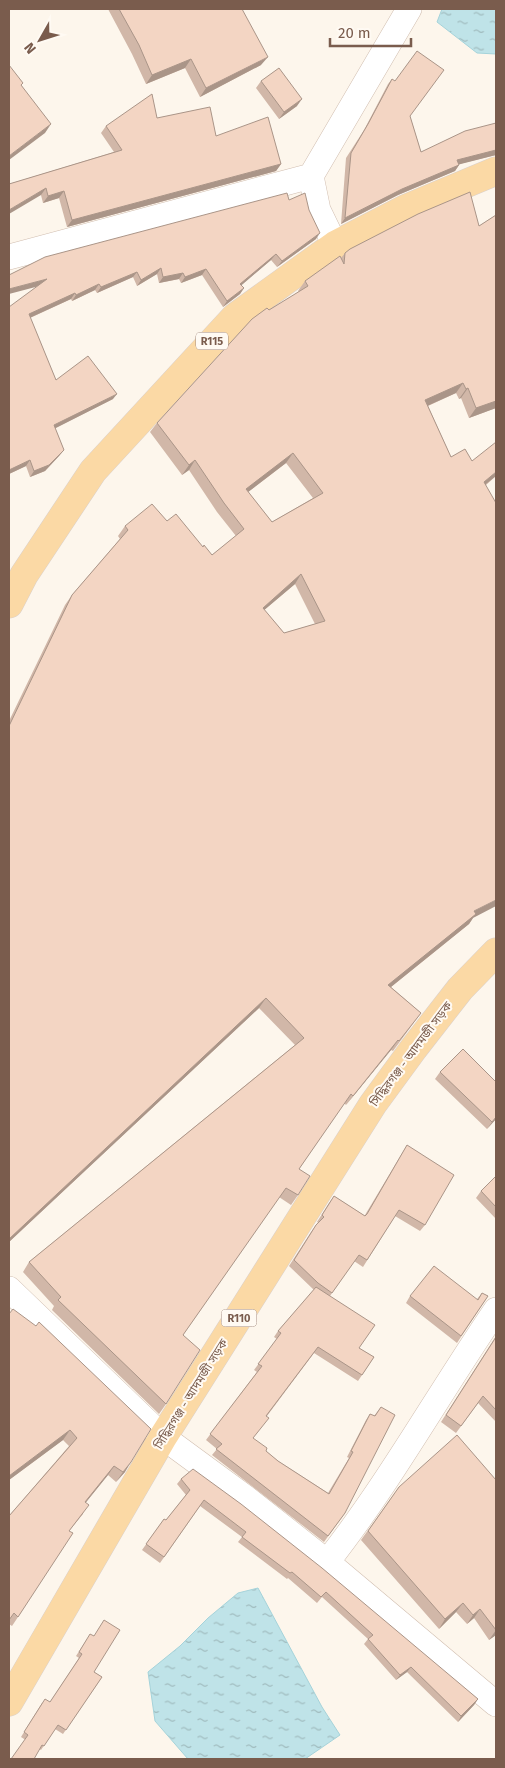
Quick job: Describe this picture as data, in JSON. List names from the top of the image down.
{
  "streets": {
    "main road": ["R115", "সিদ্ধিরগঞ্জ - আদমজী সড়ক", "R110"]
  },
  "scale_bar": "20 m",
  "north": "bottom left"
}
